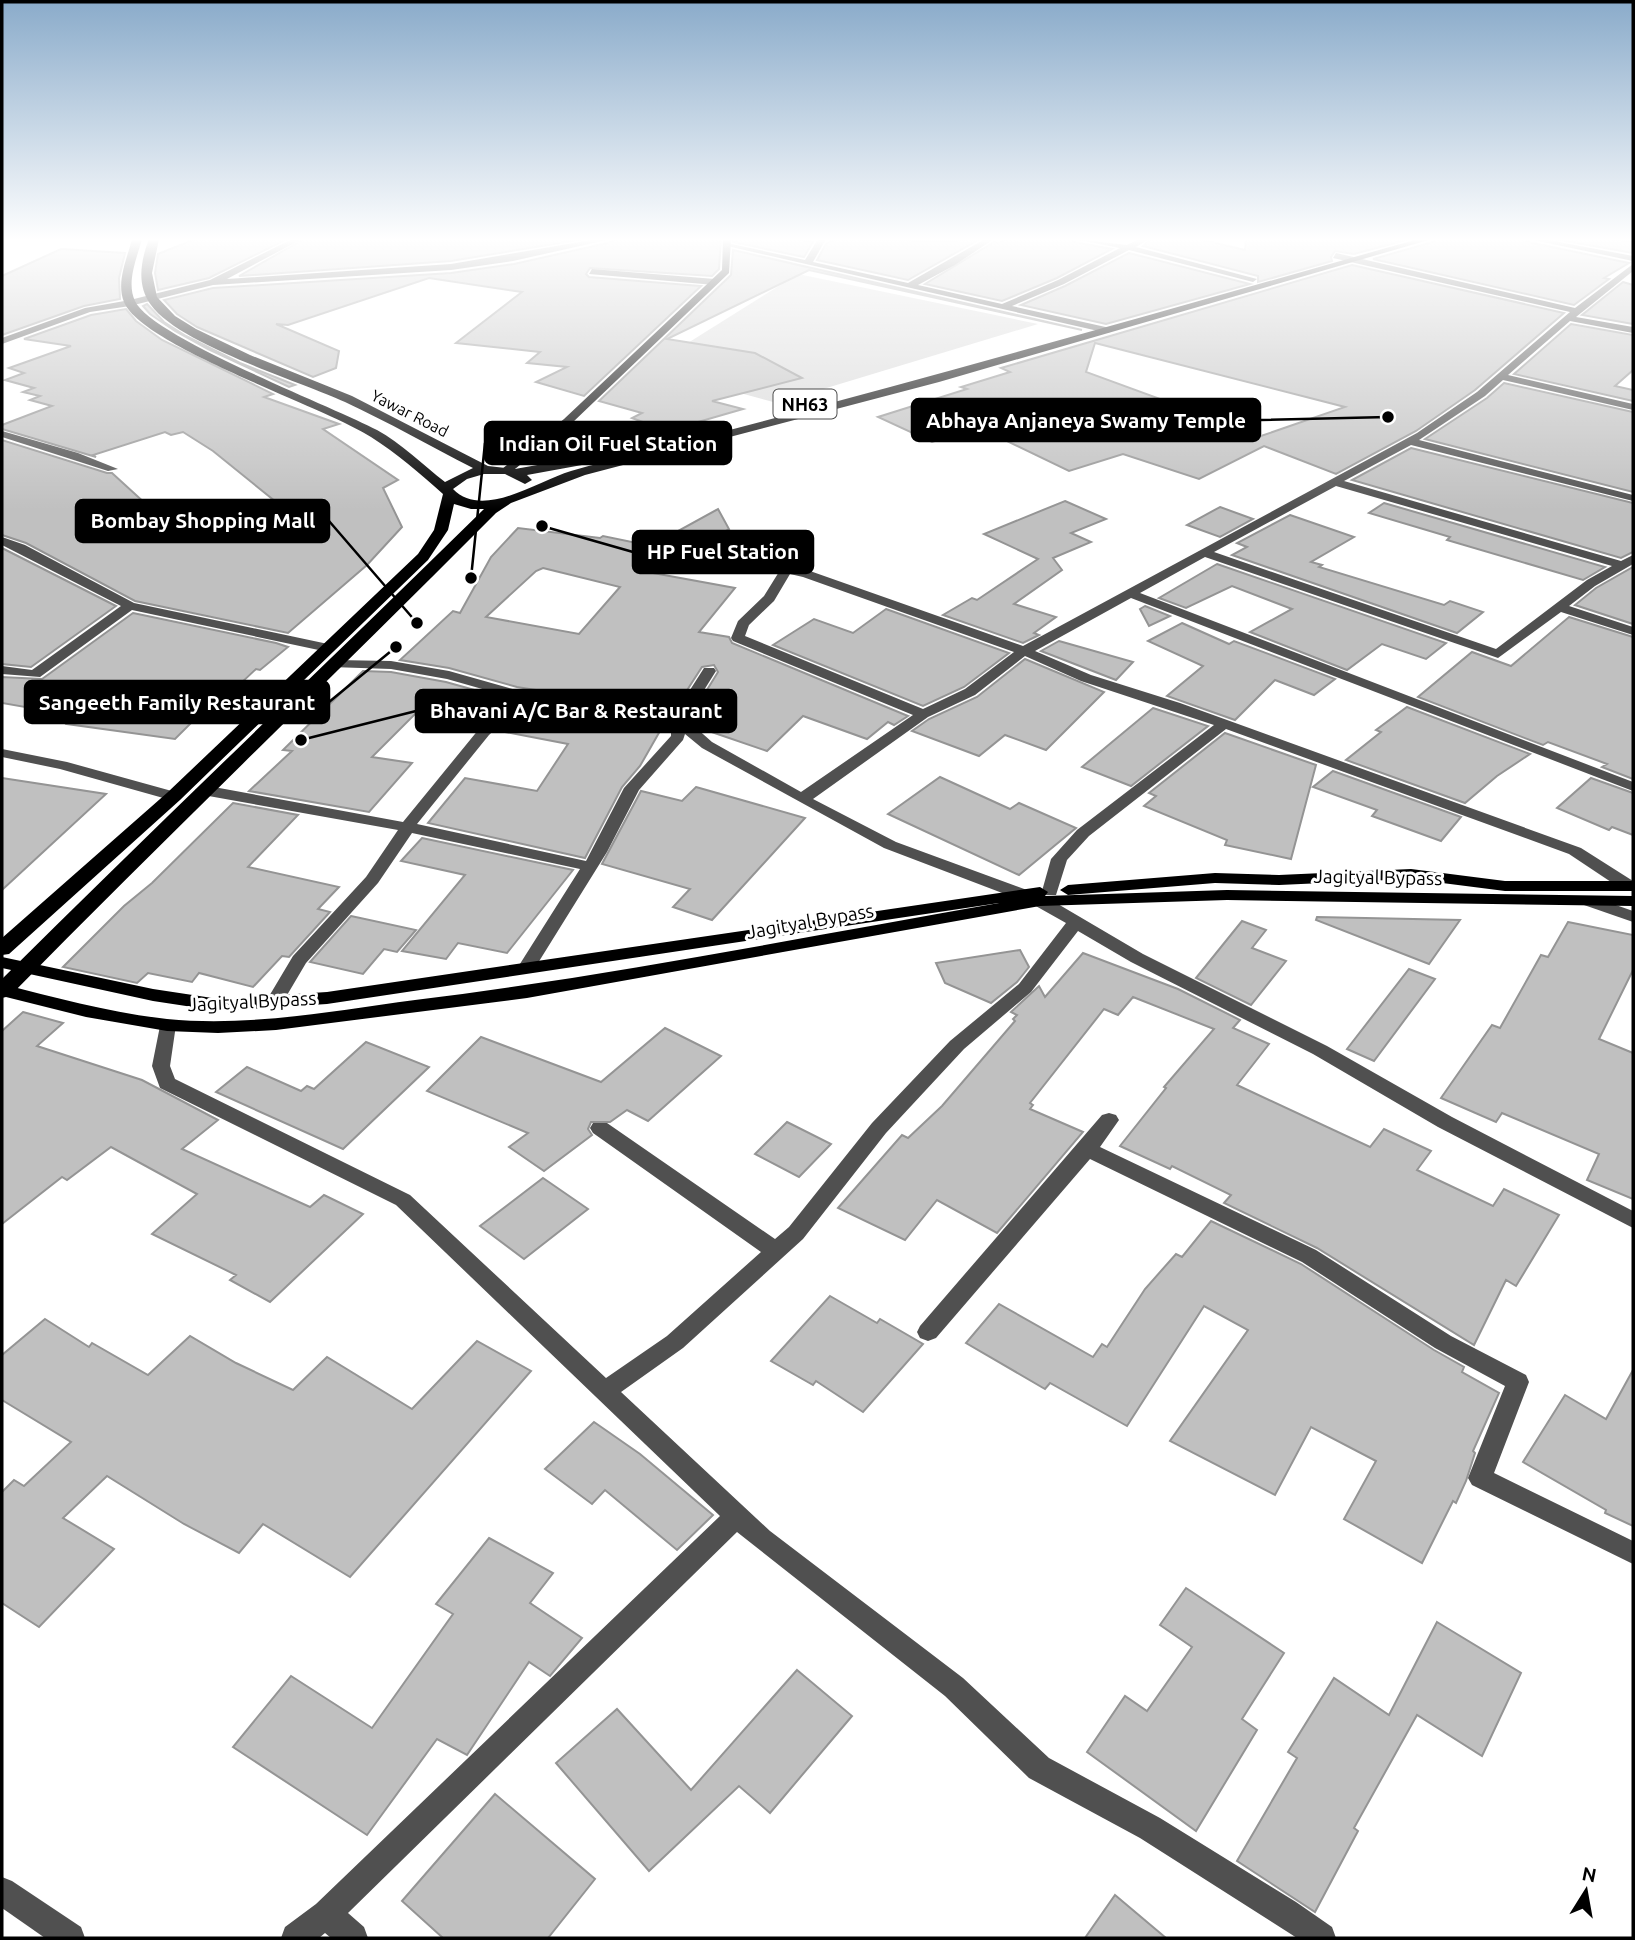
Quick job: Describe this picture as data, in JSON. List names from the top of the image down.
{
  "streets": {
    "highway": ["NH63", "Yawar Road"],
    "main road": ["Jagityal Bypass"]
  },
  "places": [
    "Abhaya Anjaneya Swamy Temple",
    "HP Fuel Station",
    "Indian Oil Fuel Station",
    "Bombay Shopping Mall",
    "Sangeeth Family Restaurant",
    "Bhavani A/C Bar & Restaurant"
  ],
  "north": "top"
}
